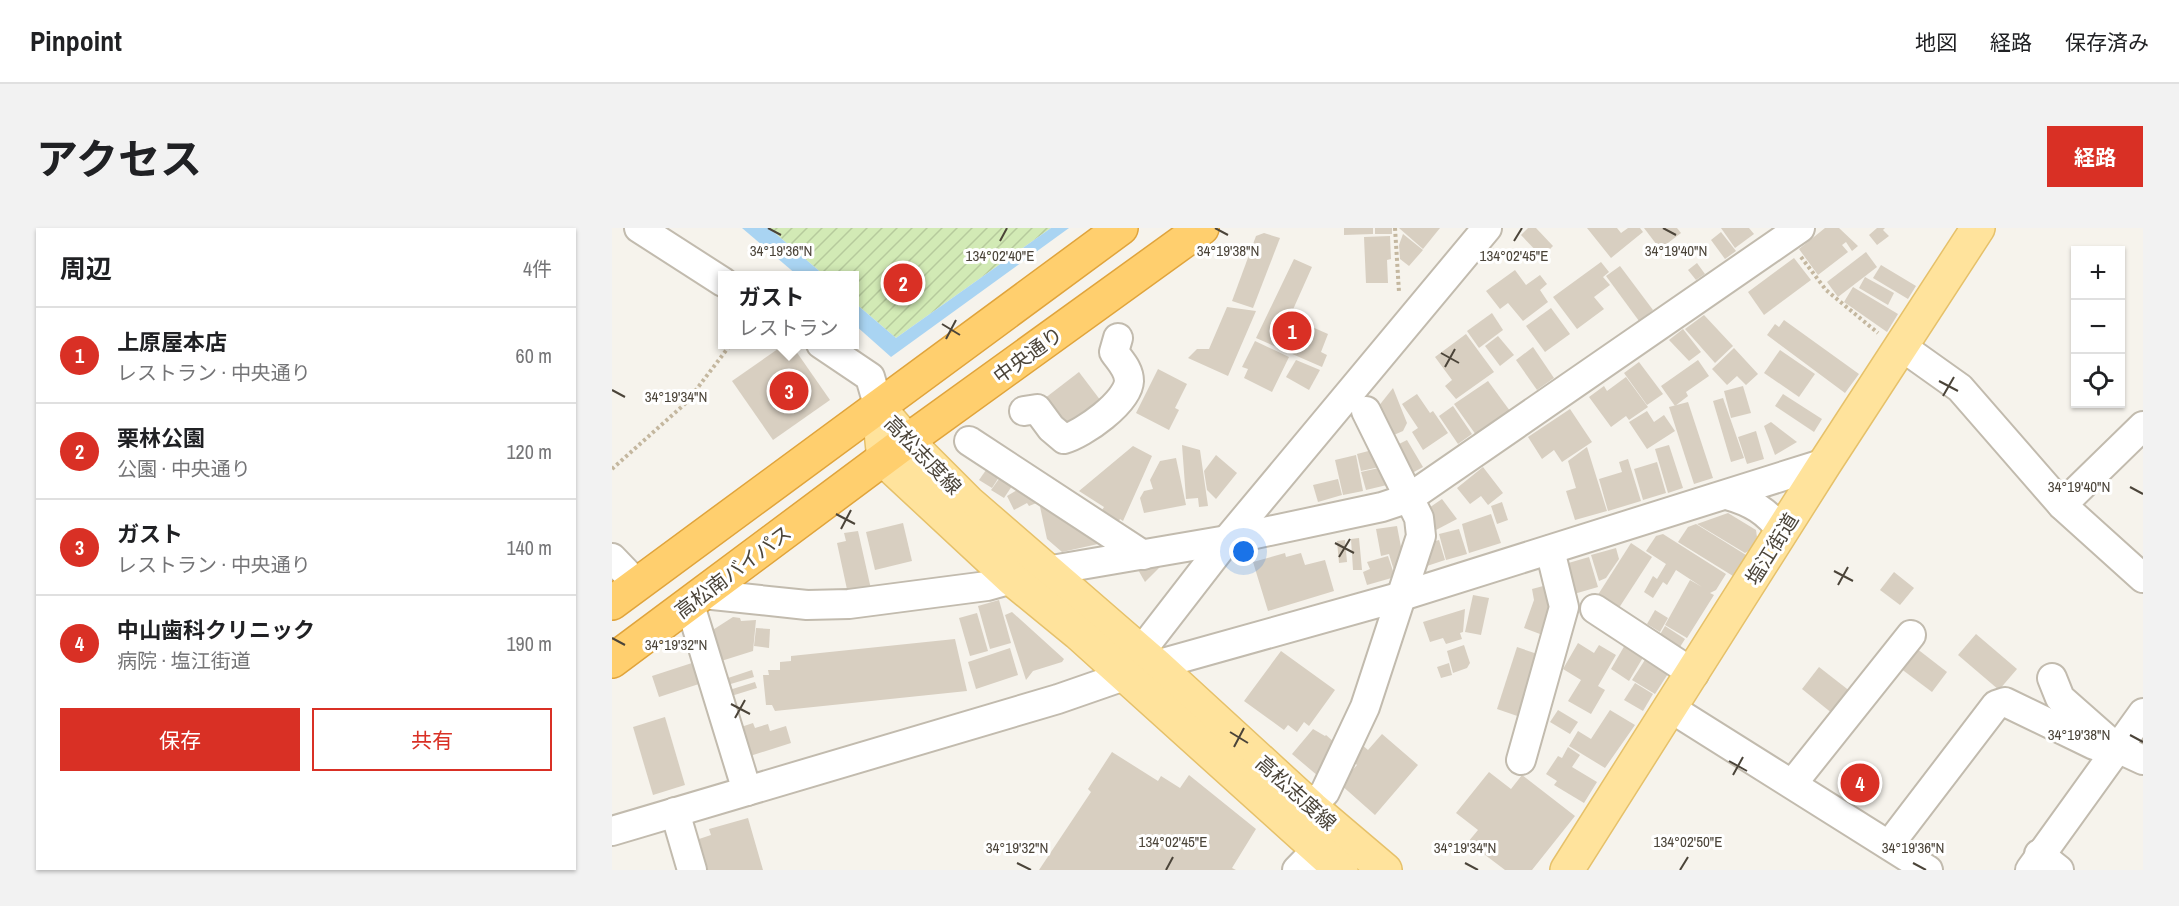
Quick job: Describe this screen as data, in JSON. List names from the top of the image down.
{
  "streets": {
    "highway": ["中央通り", "高松南バイパス"],
    "main road": ["高松志度線", "塩江街道"]
  },
  "crossings": [
    ["中央通り", "高松志度線"],
    ["中央通り", "高松南バイパス"]
  ],
  "page": {
    "header": "Pinpoint",
    "nav": ["地図", "経路", "保存済み"],
    "title": "アクセス",
    "buttons": [
      "経路",
      ["保存", "共有"]
    ],
    "heading": ["周辺", "4件"],
    "map_buttons": ["+", "−"],
    "pins": [
      "2",
      "1",
      "3",
      "4"
    ],
    "popup": ["ガスト", "レストラン"],
    "list": [
      {
        "mark": "1",
        "name": "上原屋本店",
        "note": "レストラン · 中央通り",
        "value": "60 m"
      },
      {
        "mark": "2",
        "name": "栗林公園",
        "note": "公園 · 中央通り",
        "value": "120 m"
      },
      {
        "mark": "3",
        "name": "ガスト",
        "note": "レストラン · 中央通り",
        "value": "140 m"
      },
      {
        "mark": "4",
        "name": "中山歯科クリニック",
        "note": "病院 · 塩江街道",
        "value": "190 m"
      }
    ]
  },
  "coordinates": [
    "34°19'36\"N",
    "34°19'38\"N",
    "34°19'40\"N",
    "134°02'40\"E",
    "134°02'45\"E",
    "34°19'34\"N",
    "34°19'32\"N",
    "134°02'50\"E"
  ]
}
